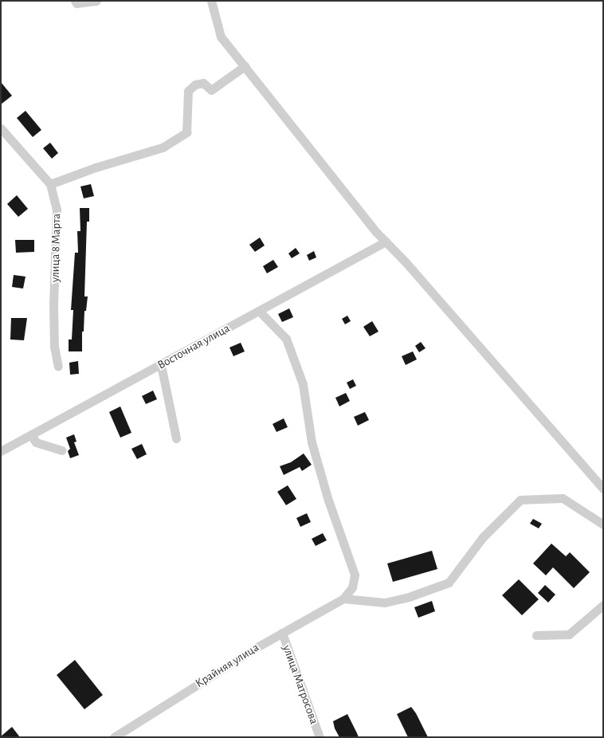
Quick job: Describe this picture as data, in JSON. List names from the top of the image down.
{
  "streets": {
    "street": [
      "улица 8 Марта",
      "Восточная улица",
      "Крайняя улица",
      "улица Матросова"
    ]
  },
  "crossings": [
    ["Крайняя улица", "улица Матросова"]
  ]
}
